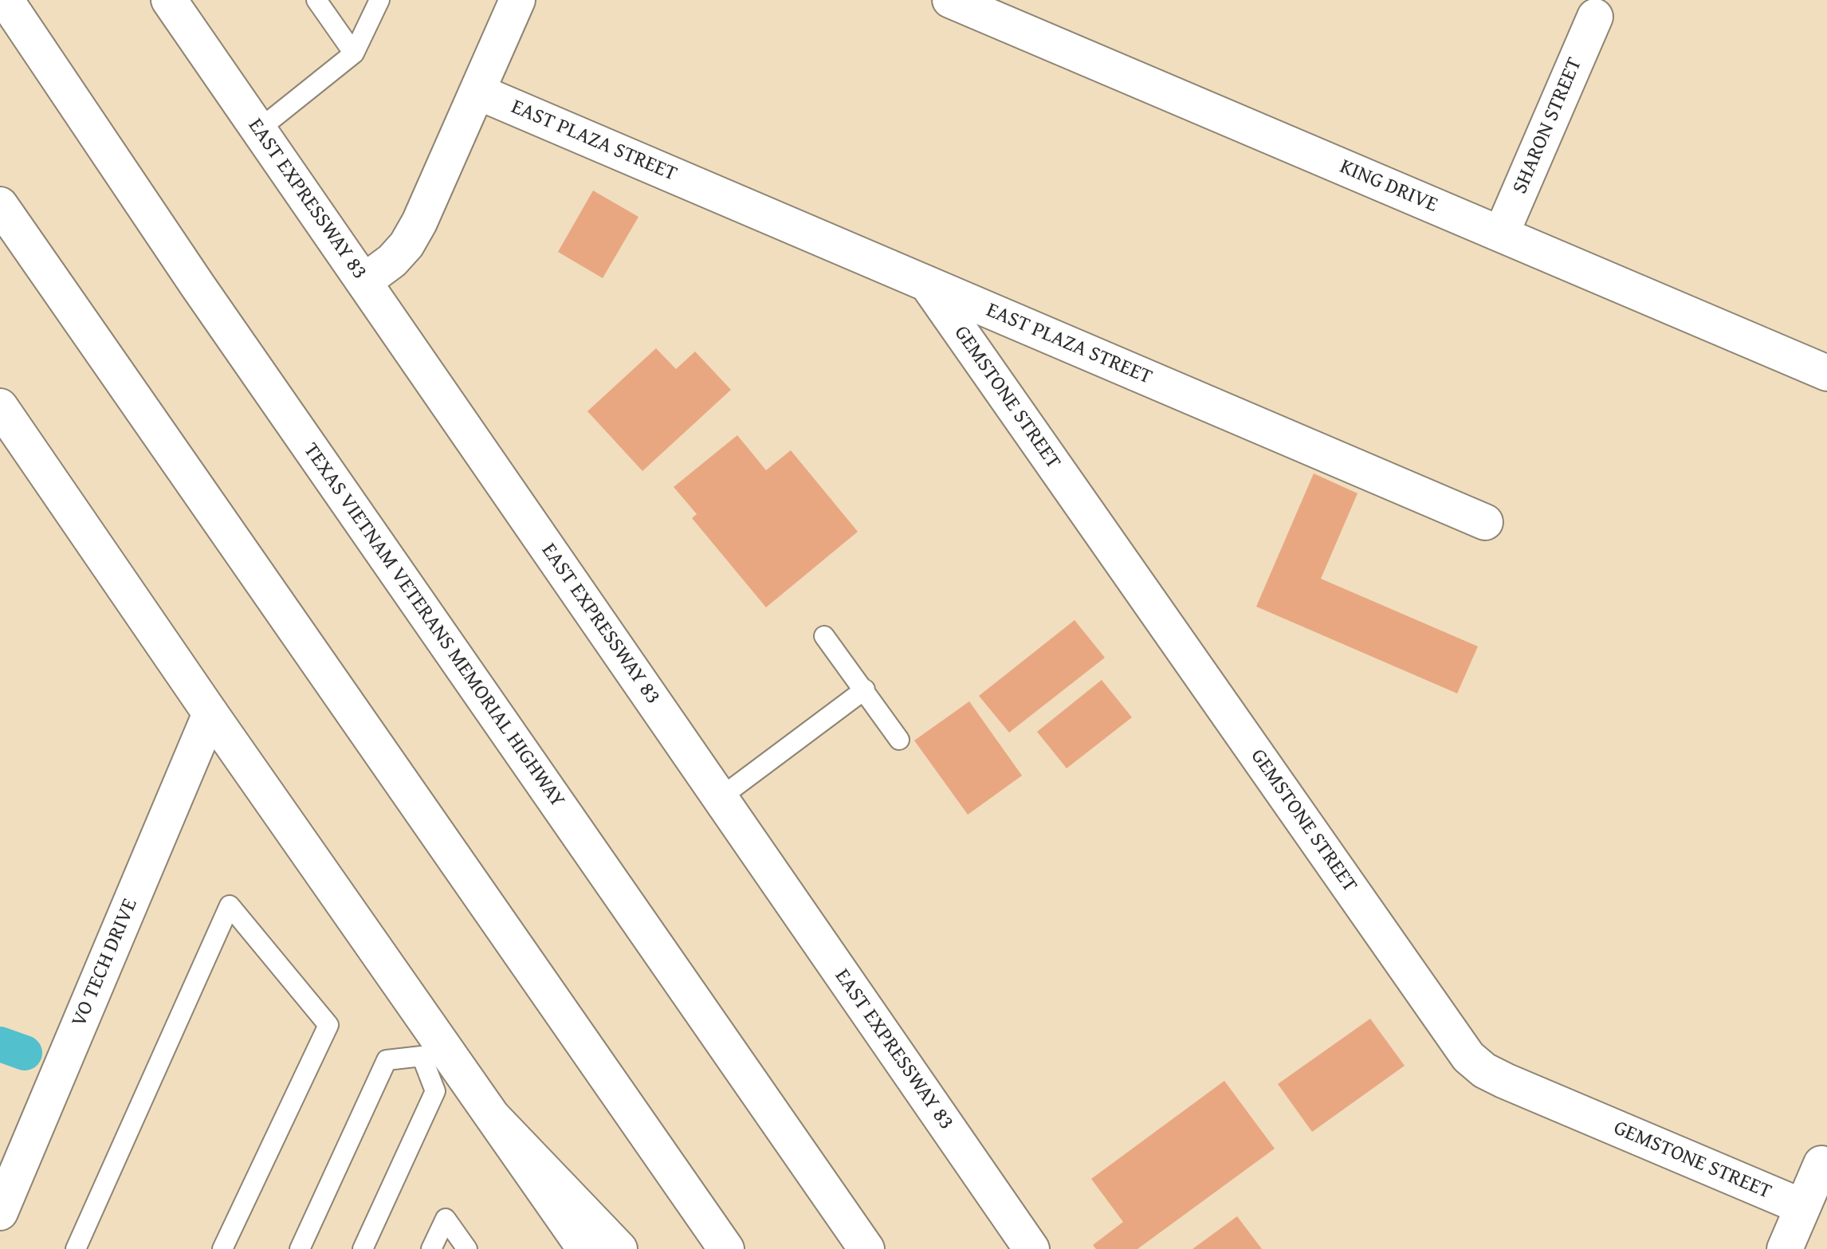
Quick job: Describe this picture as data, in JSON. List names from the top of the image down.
{
  "streets": {
    "main road": [
      "SHARON STREET",
      "EAST PLAZA STREET",
      "KING DRIVE",
      "EAST EXPRESSWAY 83",
      "GEMSTONE STREET",
      "TEXAS VIETNAM VETERANS MEMORIAL HIGHWAY",
      "VO TECH DRIVE"
    ]
  },
  "crossings": [
    ["SHARON STREET", "KING DRIVE"],
    ["EAST PLAZA STREET", "GEMSTONE STREET"]
  ]
}
